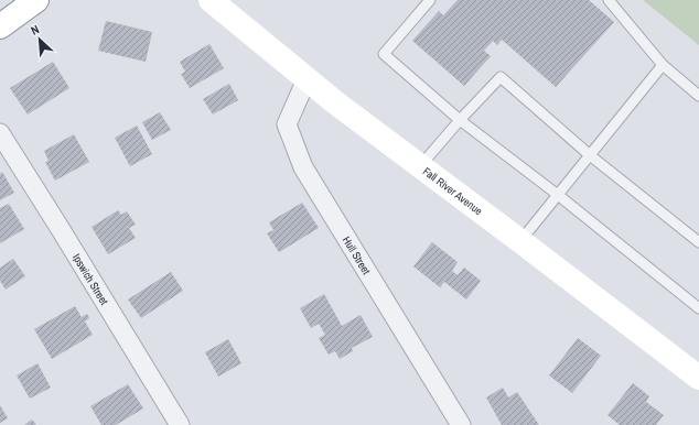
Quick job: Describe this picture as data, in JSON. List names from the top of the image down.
{
  "streets": {
    "main road": ["Fall River Avenue"],
    "street": ["Hull Street", "Ipswich Street"]
  },
  "crossings": [
    ["Fall River Avenue", "Hull Street"]
  ],
  "north": "top left"
}
